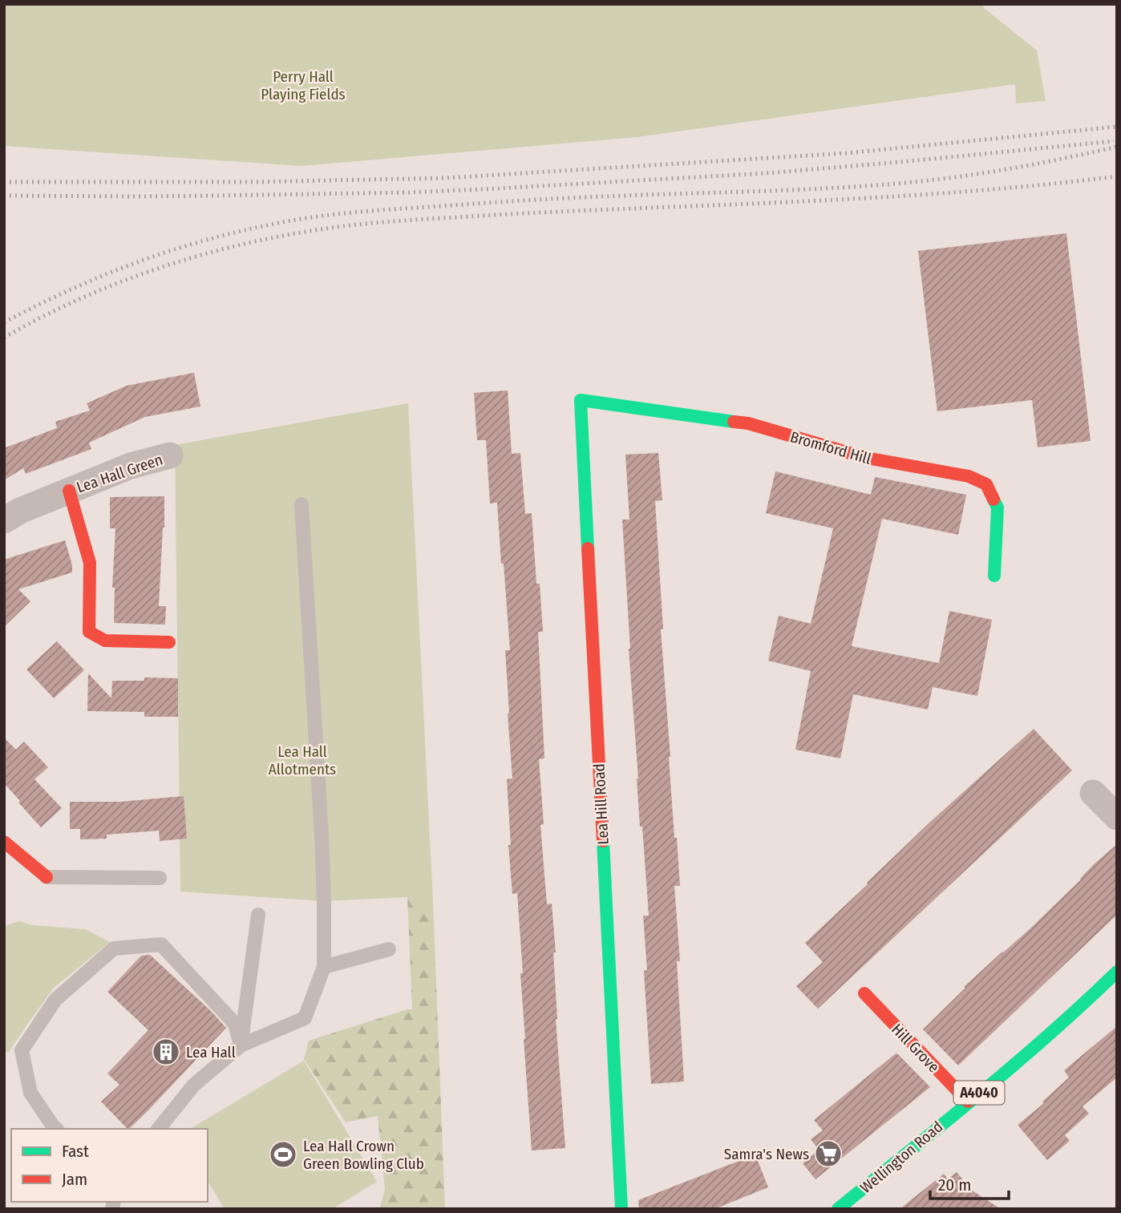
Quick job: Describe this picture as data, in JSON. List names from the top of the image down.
{
  "streets": {
    "street": [
      "Bromford Hill",
      "Lea Hall Green",
      "Lea Hill Road",
      "Hill Grove",
      "A4040",
      "Wellington Road"
    ]
  },
  "crossings": [
    ["Bromford Hill", "Lea Hill Road"],
    ["Hill Grove", "Wellington Road"]
  ],
  "parks": ["Perry Hall Playing Fields", "Lea Hall Allotments"],
  "places": {
    "building": ["Lea Hall"],
    "supermarket": ["Samra's News"],
    "sports": ["Lea Hall Crown Green Bowling Club"]
  },
  "legend": ["Fast", "Jam"],
  "scale_bar": "20 m"
}
